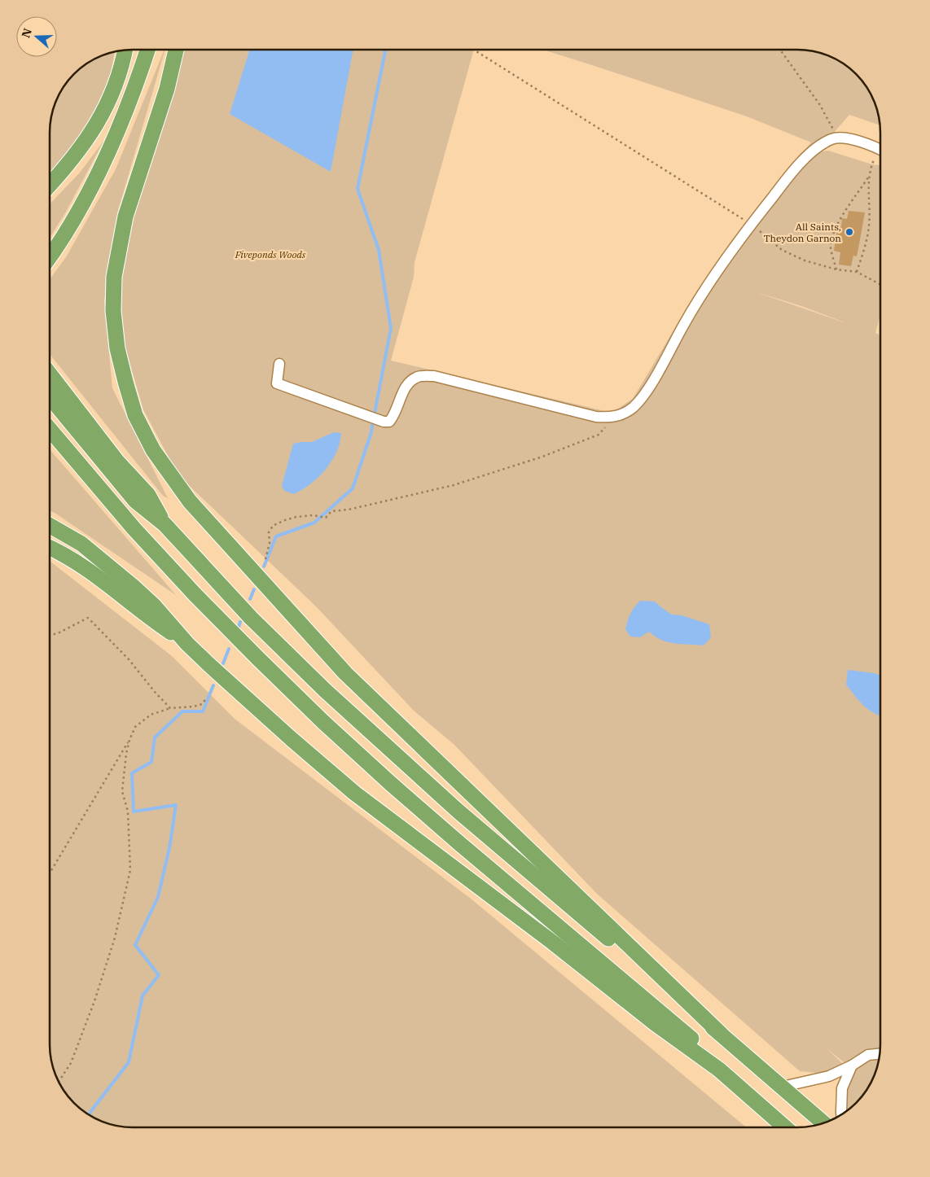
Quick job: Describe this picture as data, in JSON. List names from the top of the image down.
{
  "parks": ["Fiveponds Woods"],
  "places": ["All Saints, Theydon Garnon"],
  "north": "left"
}
